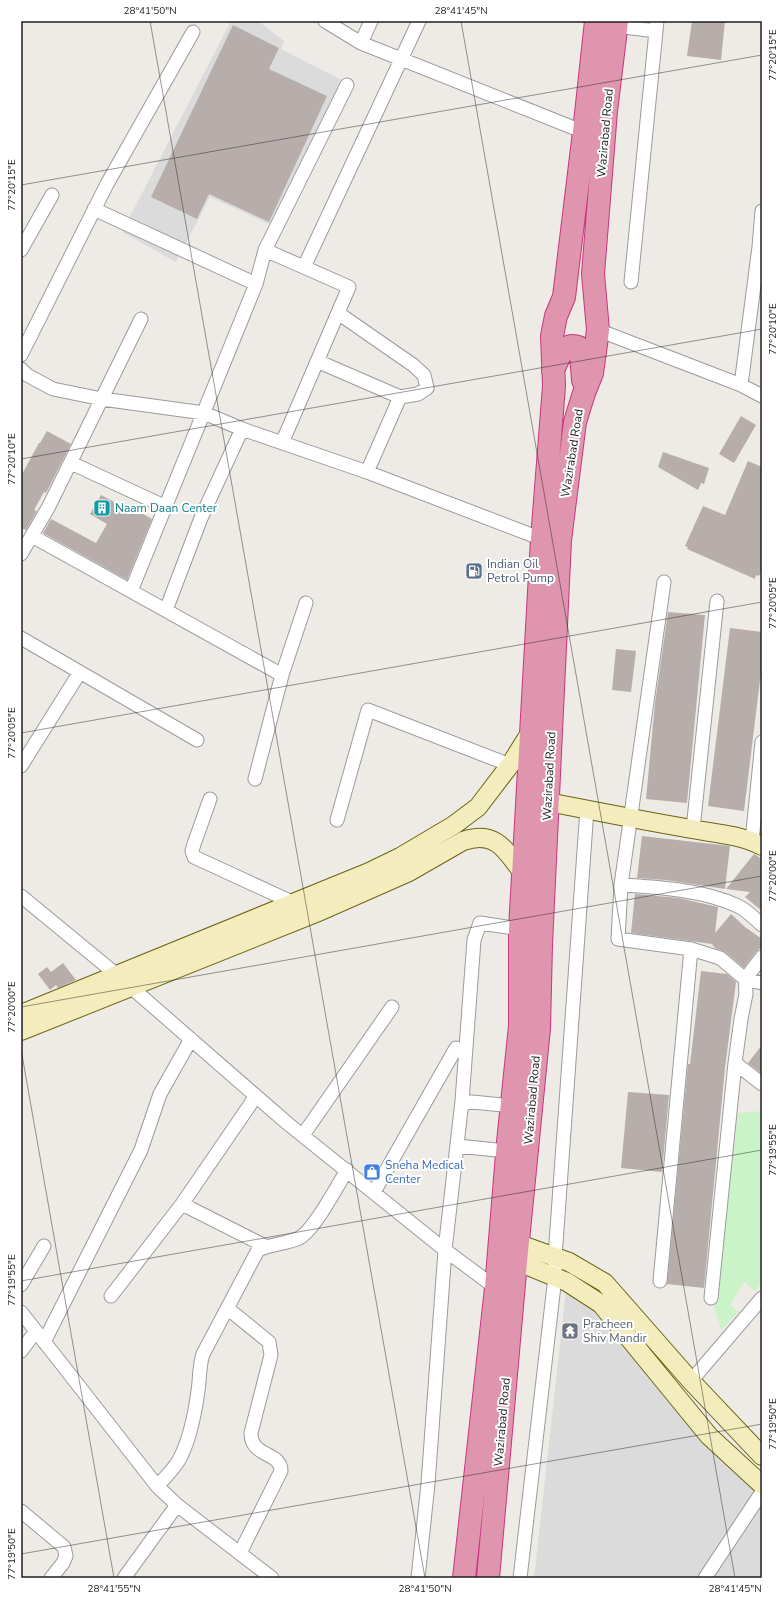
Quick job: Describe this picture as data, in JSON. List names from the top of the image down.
{
  "streets": {
    "highway": ["Wazirabad Road"]
  },
  "places": {
    "building": ["Naam Daan Center"],
    "fuel station": ["Indian Oil Petrol Pump"],
    "shop": ["Sneha Medical Center"],
    "temple": ["Pracheen Shiv Mandir"]
  },
  "coordinates": [
    "28°41'50\"N",
    "28°41'45\"N",
    "77°20'15\"E",
    "77°20'10\"E",
    "77°20'05\"E",
    "77°20'00\"E",
    "77°19'55\"E",
    "77°19'50\"E",
    "28°41'55\"N"
  ]
}
